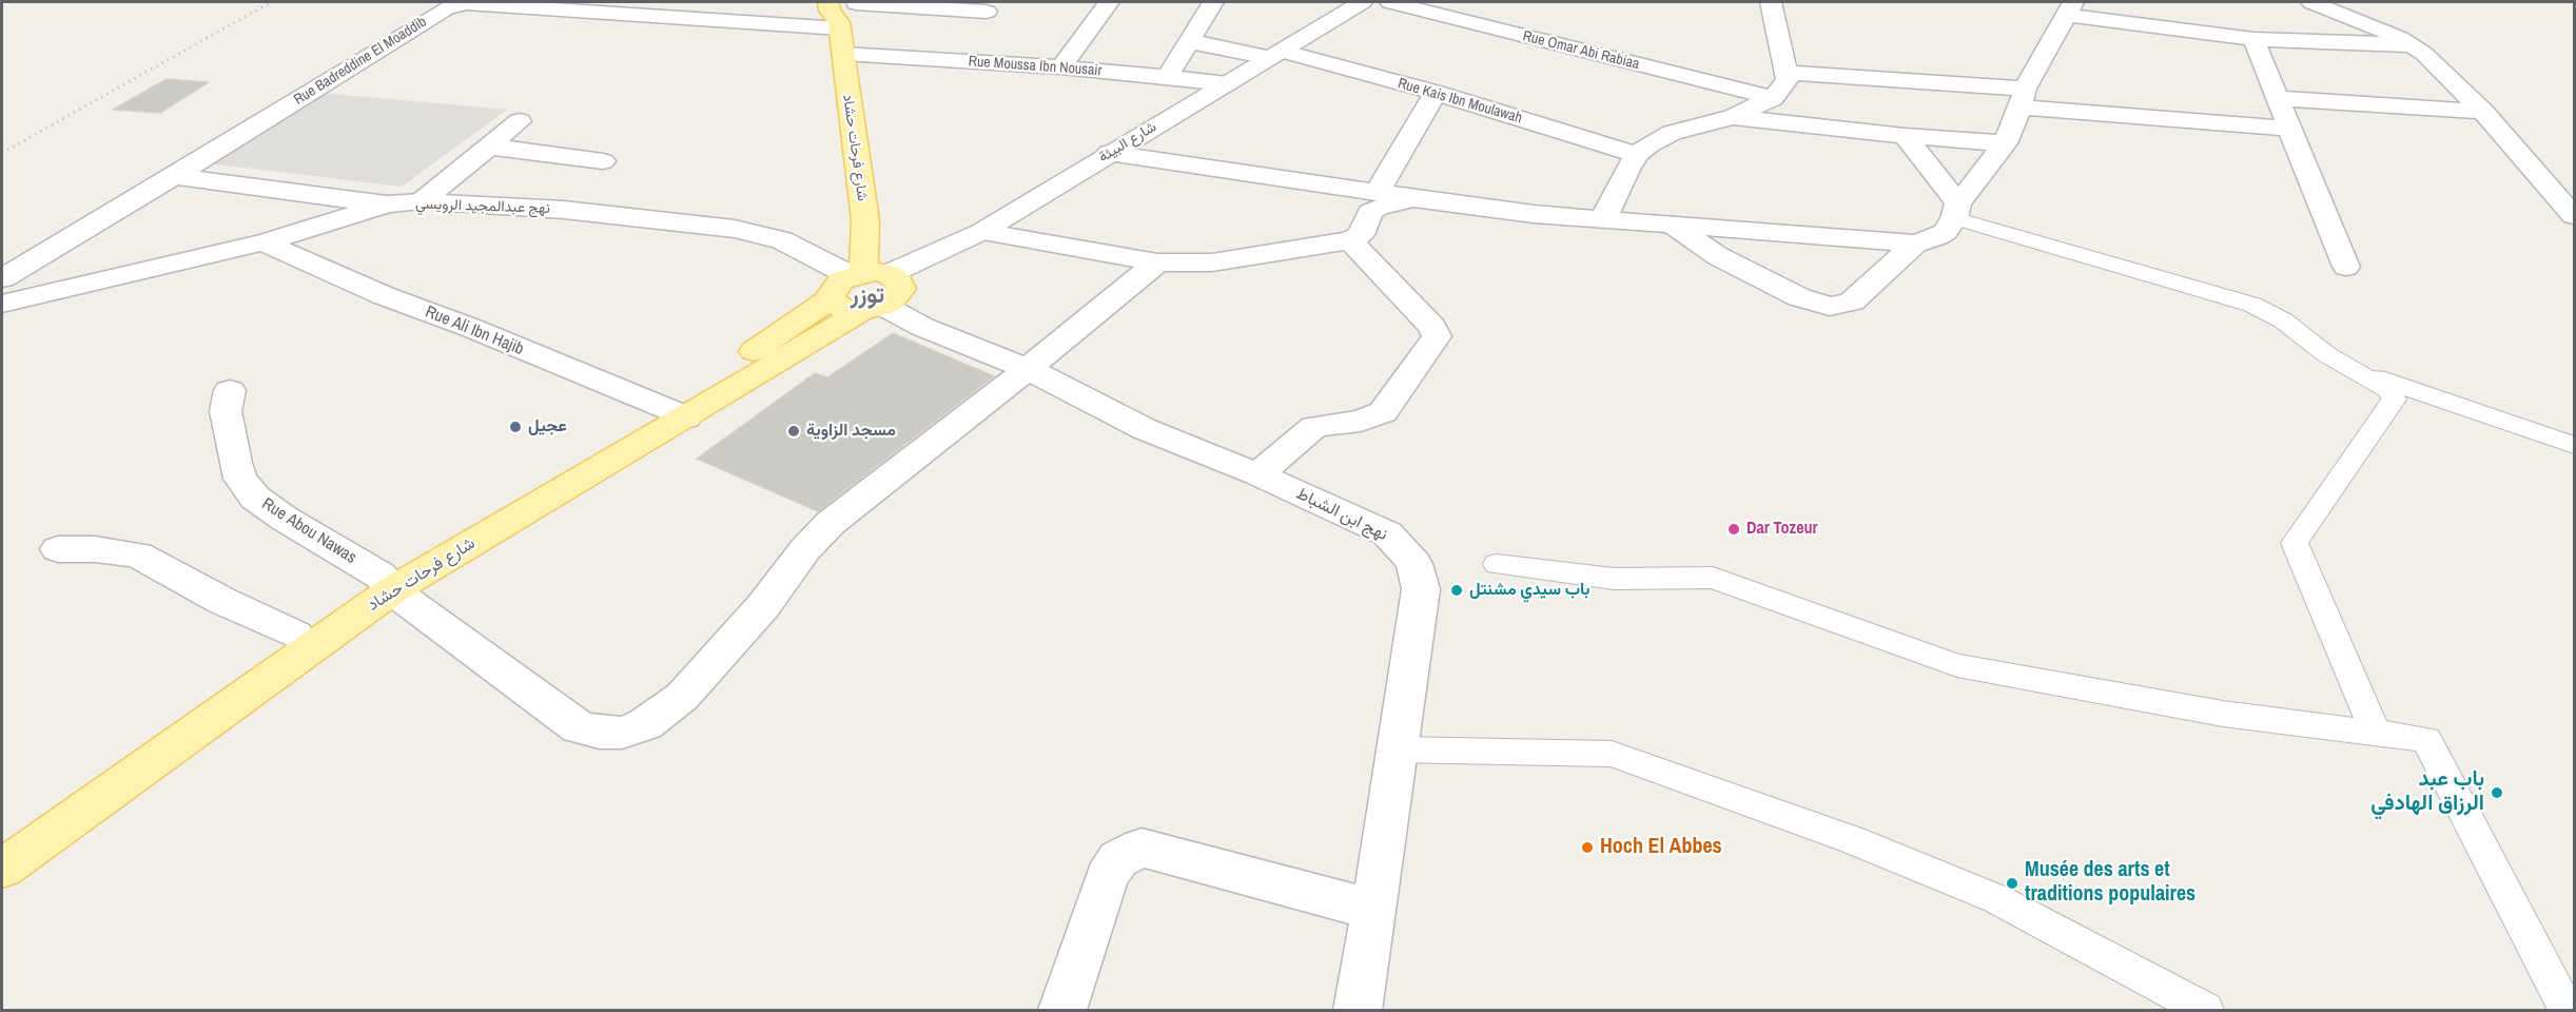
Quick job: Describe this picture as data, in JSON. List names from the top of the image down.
{
  "streets": {
    "main road": ["شارع فرحات حشاد"],
    "street": [
      "Rue Omar Abi Rabiaa",
      "Rue Badreddine El Moaddib",
      "Rue Moussa Ibn Nousair",
      "Rue Kais Ibn Moulawah",
      "شارع البيئة",
      "نهج عبدالمجيد الرويسي",
      "Rue Ali Ibn Hajib",
      "نهج ابن الشباط",
      "Rue Abou Nawas"
    ]
  },
  "crossings": [
    ["Rue Badreddine El Moaddib", "Rue Moussa Ibn Nousair"],
    ["Rue Badreddine El Moaddib", "شارع فرحات حشاد"],
    ["Rue Moussa Ibn Nousair", "شارع البيئة"],
    ["Rue Moussa Ibn Nousair", "شارع فرحات حشاد"],
    ["Rue Kais Ibn Moulawah", "شارع البيئة"],
    ["شارع البيئة", "شارع فرحات حشاد"],
    ["شارع البيئة", "نهج عبدالمجيد الرويسي"],
    ["شارع البيئة", "نهج ابن الشباط"],
    ["شارع فرحات حشاد", "نهج عبدالمجيد الرويسي"],
    ["شارع فرحات حشاد", "Rue Ali Ibn Hajib"],
    ["شارع فرحات حشاد", "نهج ابن الشباط"],
    ["شارع فرحات حشاد", "Rue Abou Nawas"],
    ["نهج عبدالمجيد الرويسي", "Rue Ali Ibn Hajib"],
    ["نهج عبدالمجيد الرويسي", "نهج ابن الشباط"],
    ["نهج ابن الشباط", "Rue Abou Nawas"]
  ],
  "districts": ["توزر"],
  "places": [
    "عجيل",
    "مسجد الزاوية",
    "Dar Tozeur",
    "باب سيدي مشنتل",
    "باب عبد الرزاق الهادفي",
    "Hoch El Abbes",
    "Musée des arts et traditions populaires"
  ]
}
